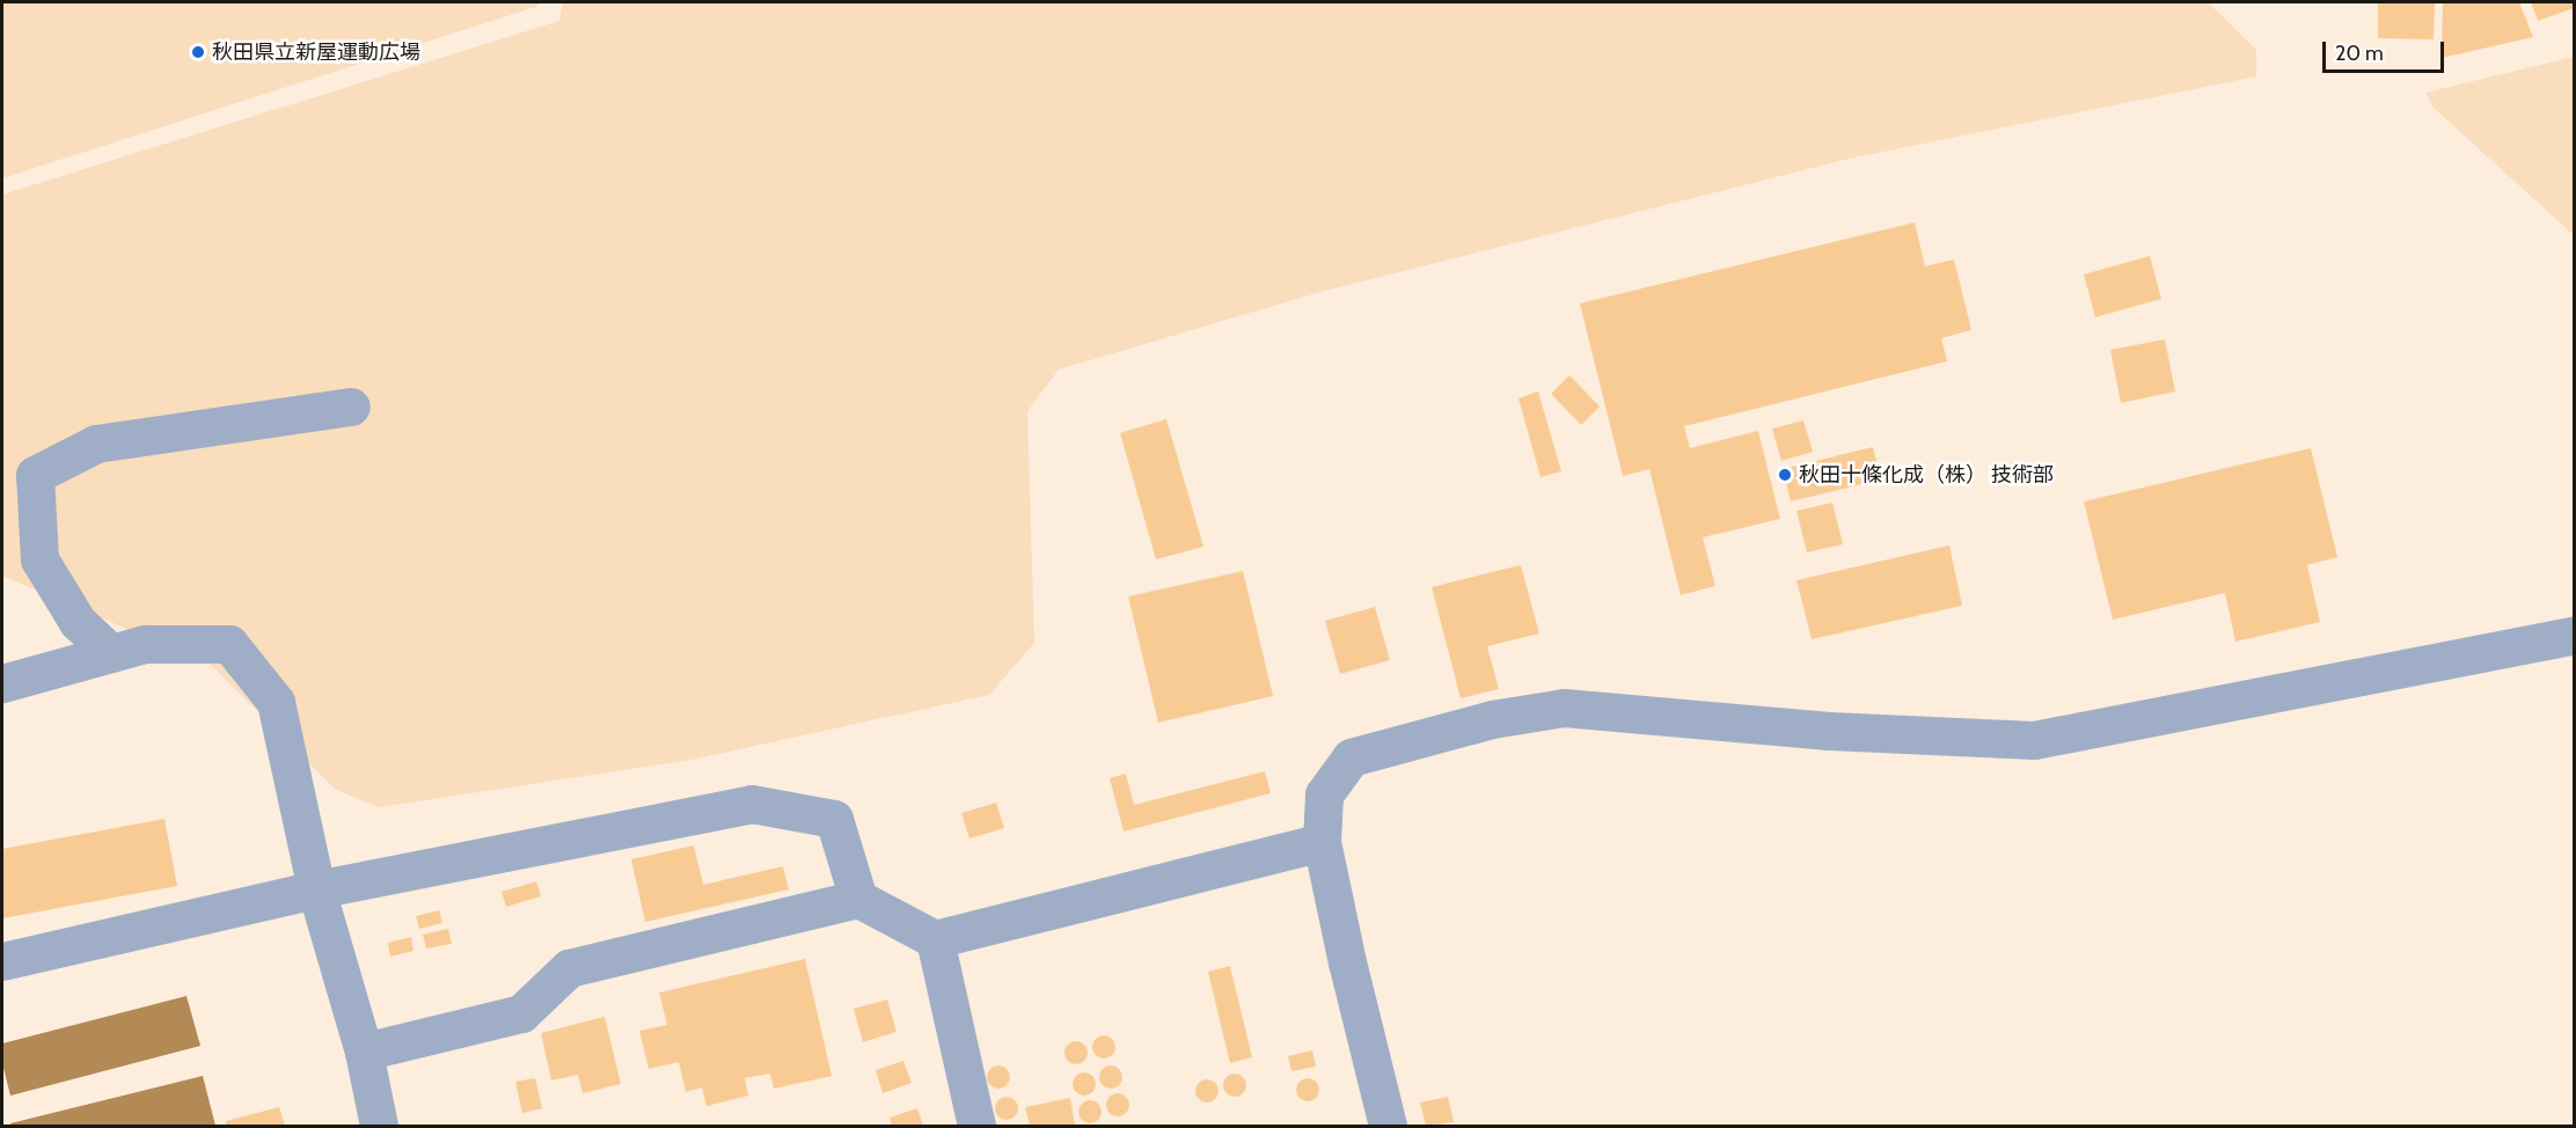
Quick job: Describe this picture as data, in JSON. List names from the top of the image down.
{
  "places": ["秋田県立新屋運動広場", "秋田十條化成（株） 技術部"],
  "scale_bar": "20 m"
}
